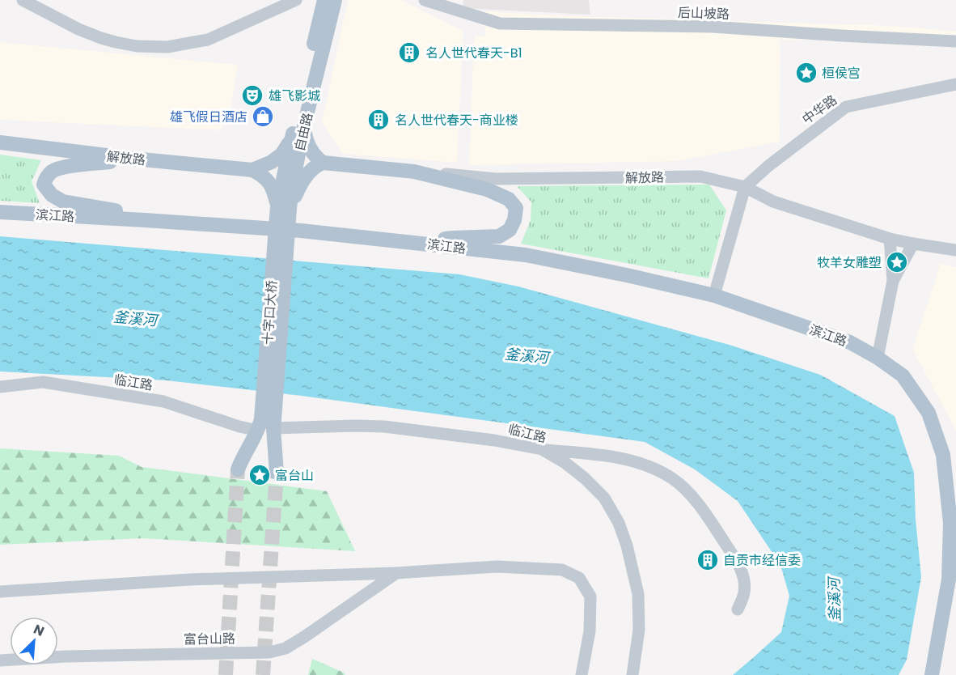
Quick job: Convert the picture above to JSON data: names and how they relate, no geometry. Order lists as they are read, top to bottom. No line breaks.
{"streets":{"main road":["自由路","解放路","滨江路","十字口大桥"],"street":["后山坡路","中华路","临江路","富台山路"]},"crossings":[["中华路","解放路"],["自由路","十字口大桥"],["十字口大桥","临江路"]],"water":["釜溪河"],"places":{"building":["名人世代春天-B1","名人世代春天-商业楼","自贡市经信委"],"place":["桓侯宫","牧羊女雕塑","富台山"],"theatre":["雄飞影城"],"shop":["雄飞假日酒店"]},"north":"top right"}
